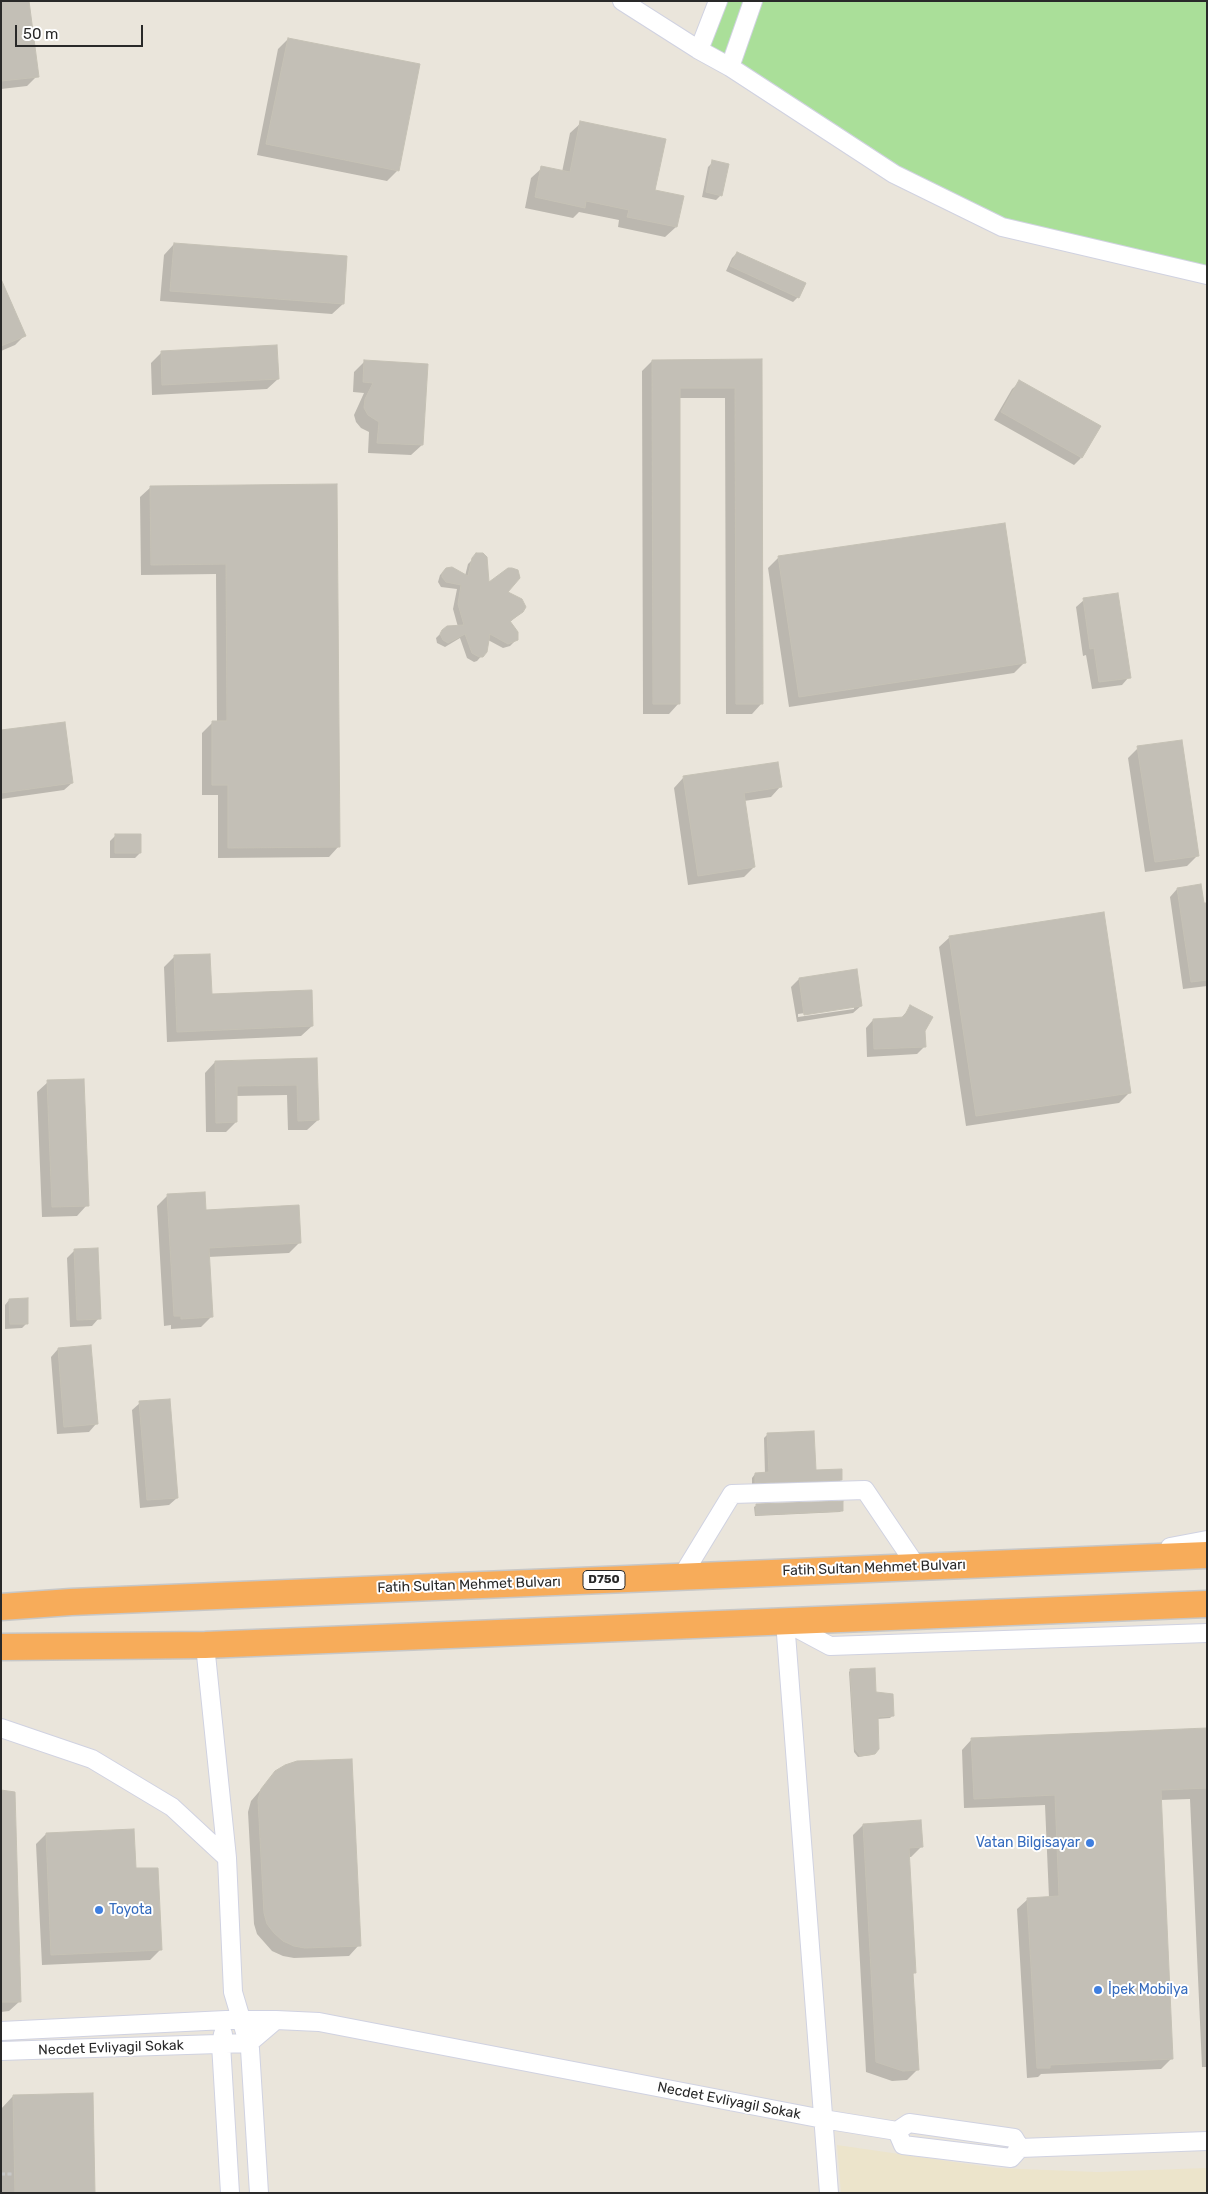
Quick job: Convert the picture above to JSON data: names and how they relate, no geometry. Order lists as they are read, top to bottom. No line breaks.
{"streets":{"highway":["Fatih Sultan Mehmet Bulvarı","D750"],"street":["Necdet Evliyagil Sokak"]},"places":["Vatan Bilgisayar","Toyota","İpek Mobilya"],"scale_bar":"50 m"}
